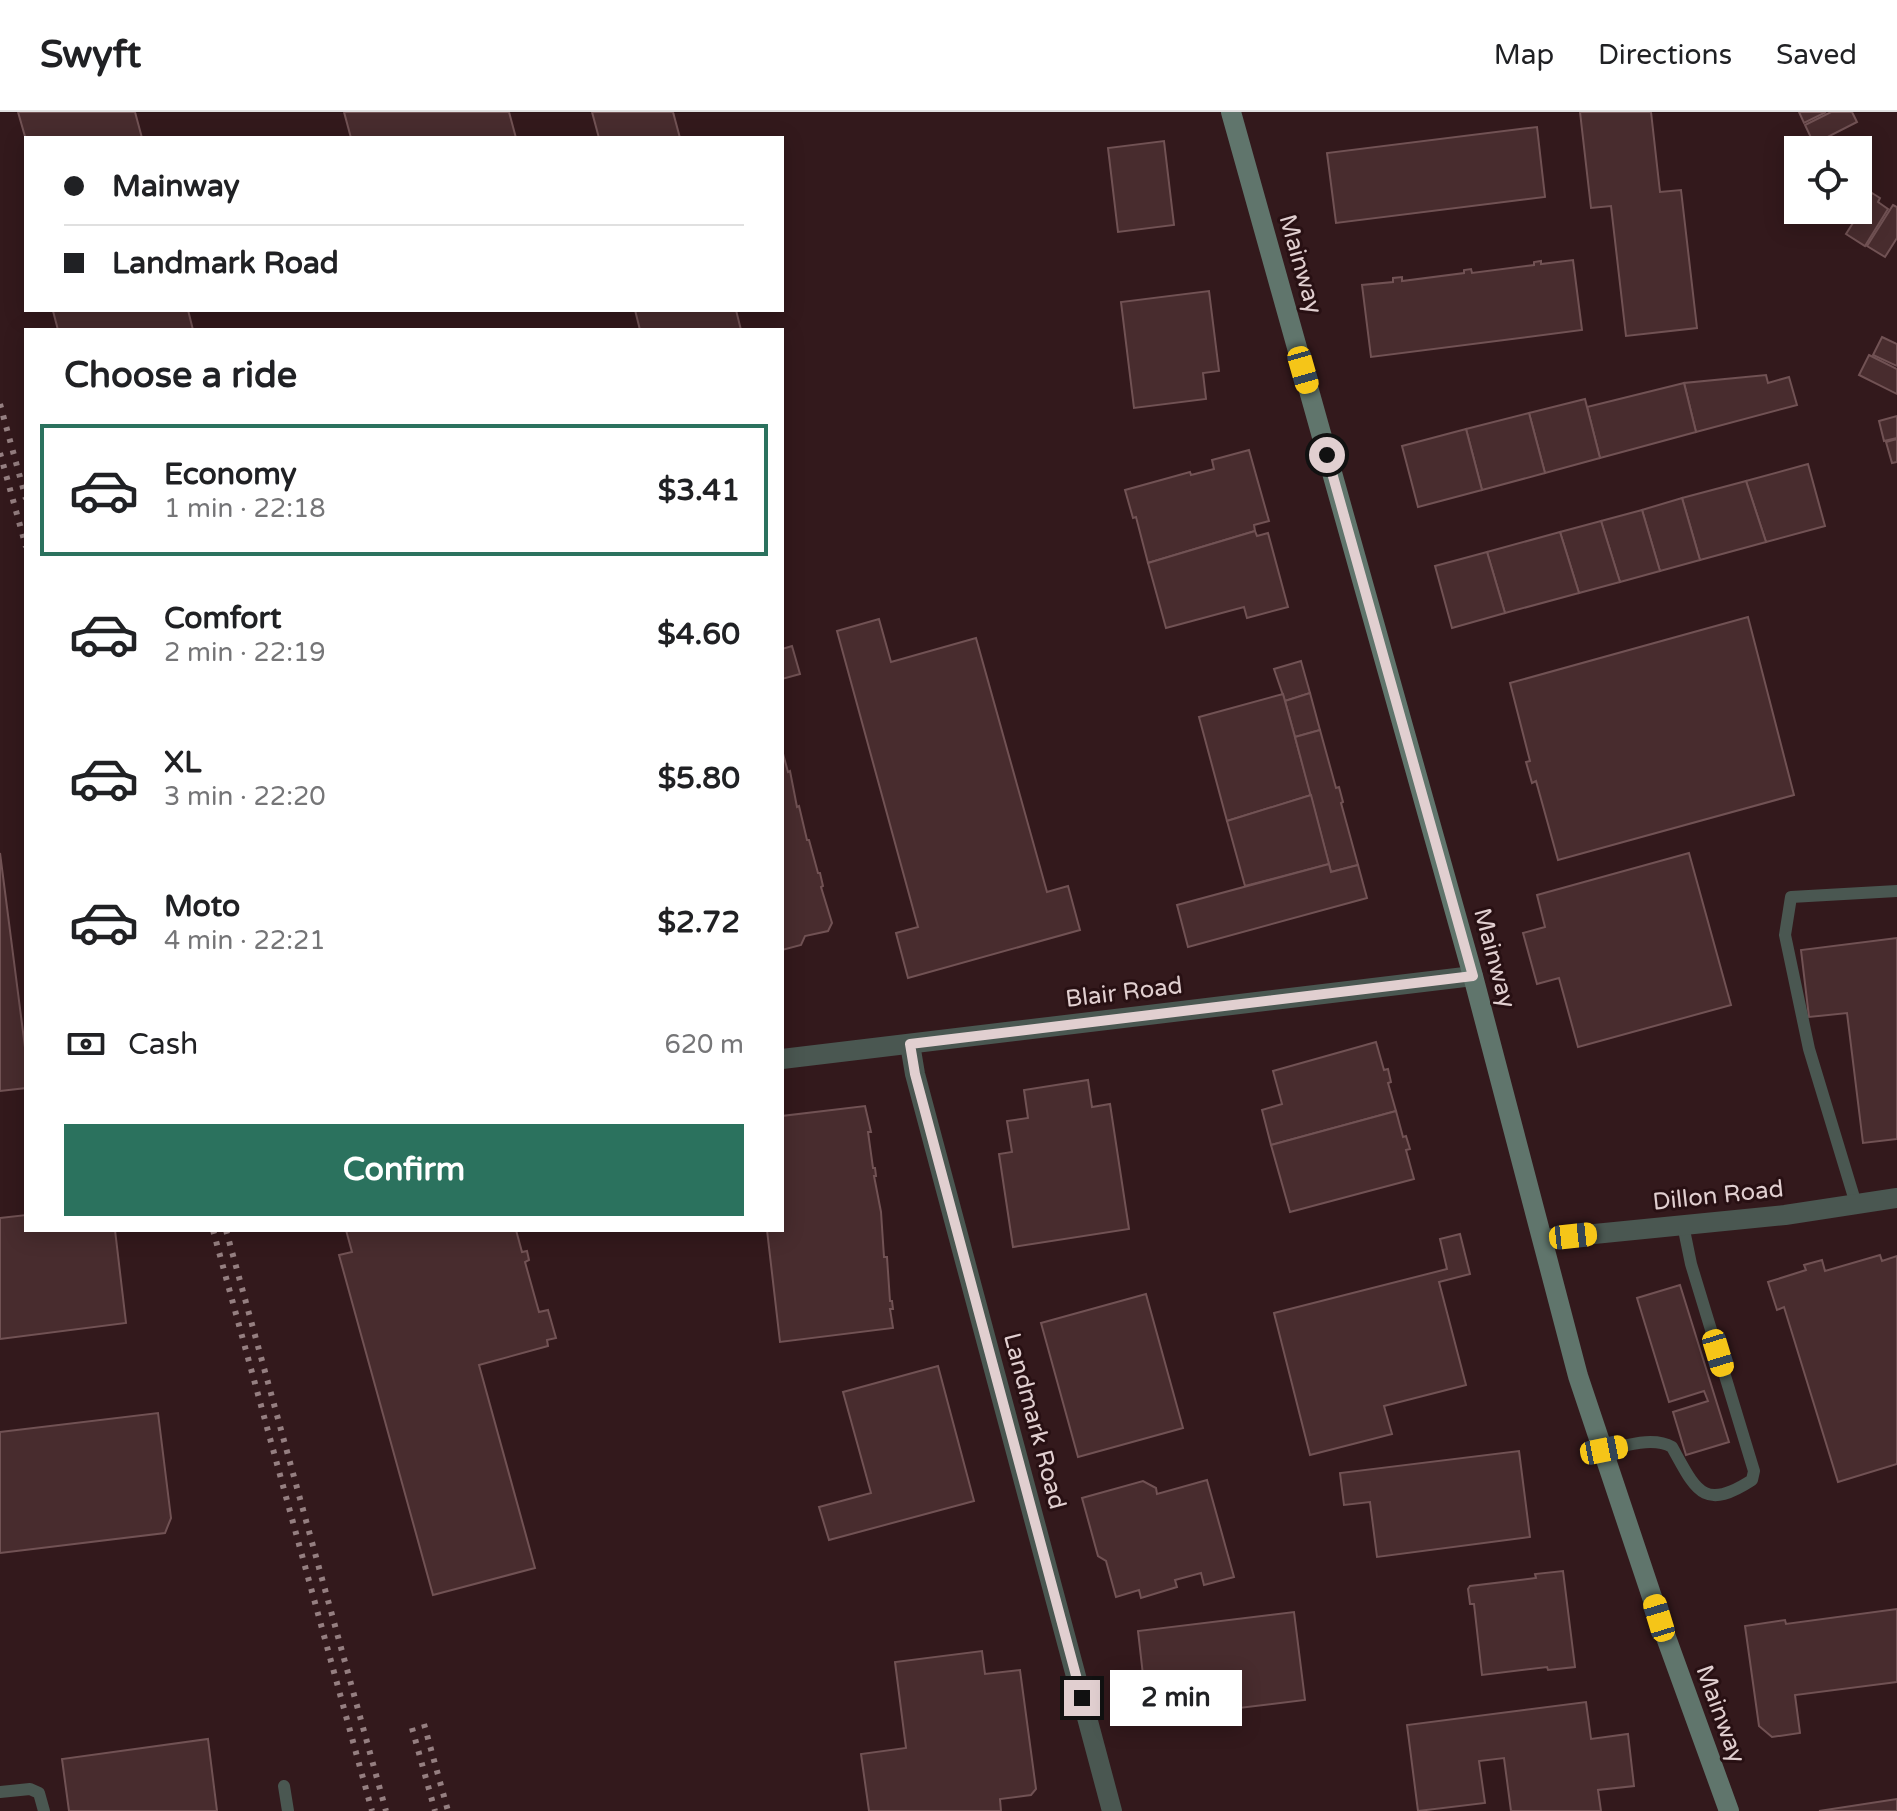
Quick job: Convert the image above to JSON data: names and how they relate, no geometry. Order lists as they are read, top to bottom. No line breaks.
{"streets":{"street":["Mainway","Blair Road","Dillon Road","Landmark Road"]},"crossings":[["Mainway","Blair Road"],["Mainway","Dillon Road"],["Blair Road","Landmark Road"]],"page":{"header":"Swyft","nav":["Map","Directions","Saved"],"banner":["Mainway","Landmark Road"],"heading":"Choose a ride","list":[{"name":"Economy","note":"1 min · 22:18","value":"$3.41"},{"name":"Comfort","note":"2 min · 22:19","value":"$4.60"},{"name":"XL","note":"3 min · 22:20","value":"$5.80"},{"name":"Moto","note":"4 min · 22:21","value":"$2.72"}],"pay":["Cash","620 m"],"buttons":"Confirm","bubble":"2 min"}}
